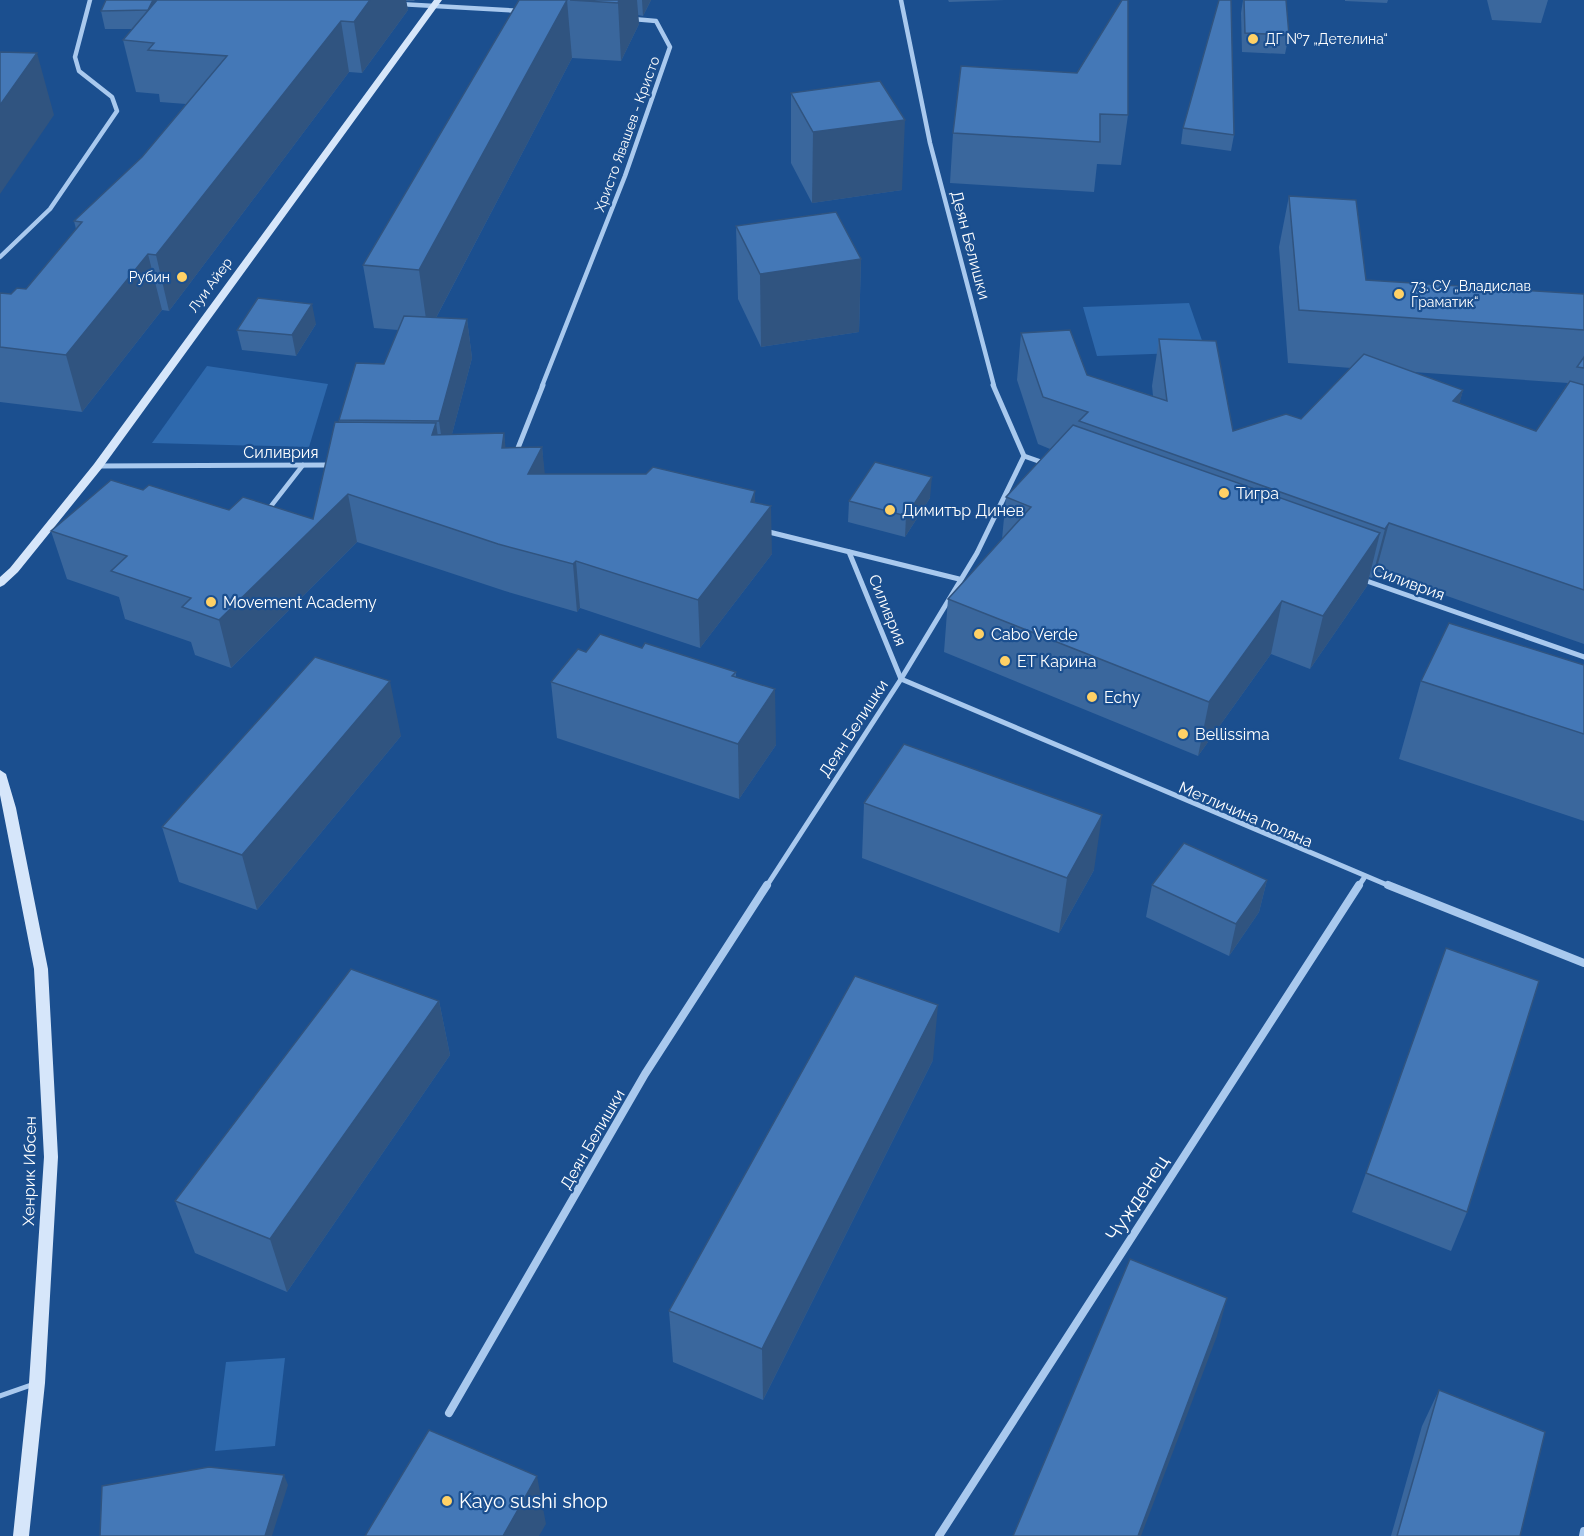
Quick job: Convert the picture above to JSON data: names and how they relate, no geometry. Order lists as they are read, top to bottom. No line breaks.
{"streets":{"main road":["Луи Айер","Хенрик Ибсен"],"street":["Христо Явашев - Кристо","Деян Белишки","Силиврия","Метличина поляна","Чужденец"]},"crossings":[["Деян Белишки","Силиврия"],["Деян Белишки","Метличина поляна"],["Луи Айер","Силиврия"],["Силиврия","Метличина поляна"],["Метличина поляна","Чужденец"]],"places":["ДГ №7 „Детелина“","Рубин","73. СУ „Владислав Граматик“","Тигра","Димитър Динев","Movement Academy","Cabo Verde","ЕТ Карина","Echy","Bellissima","Kayo sushi shop"]}
